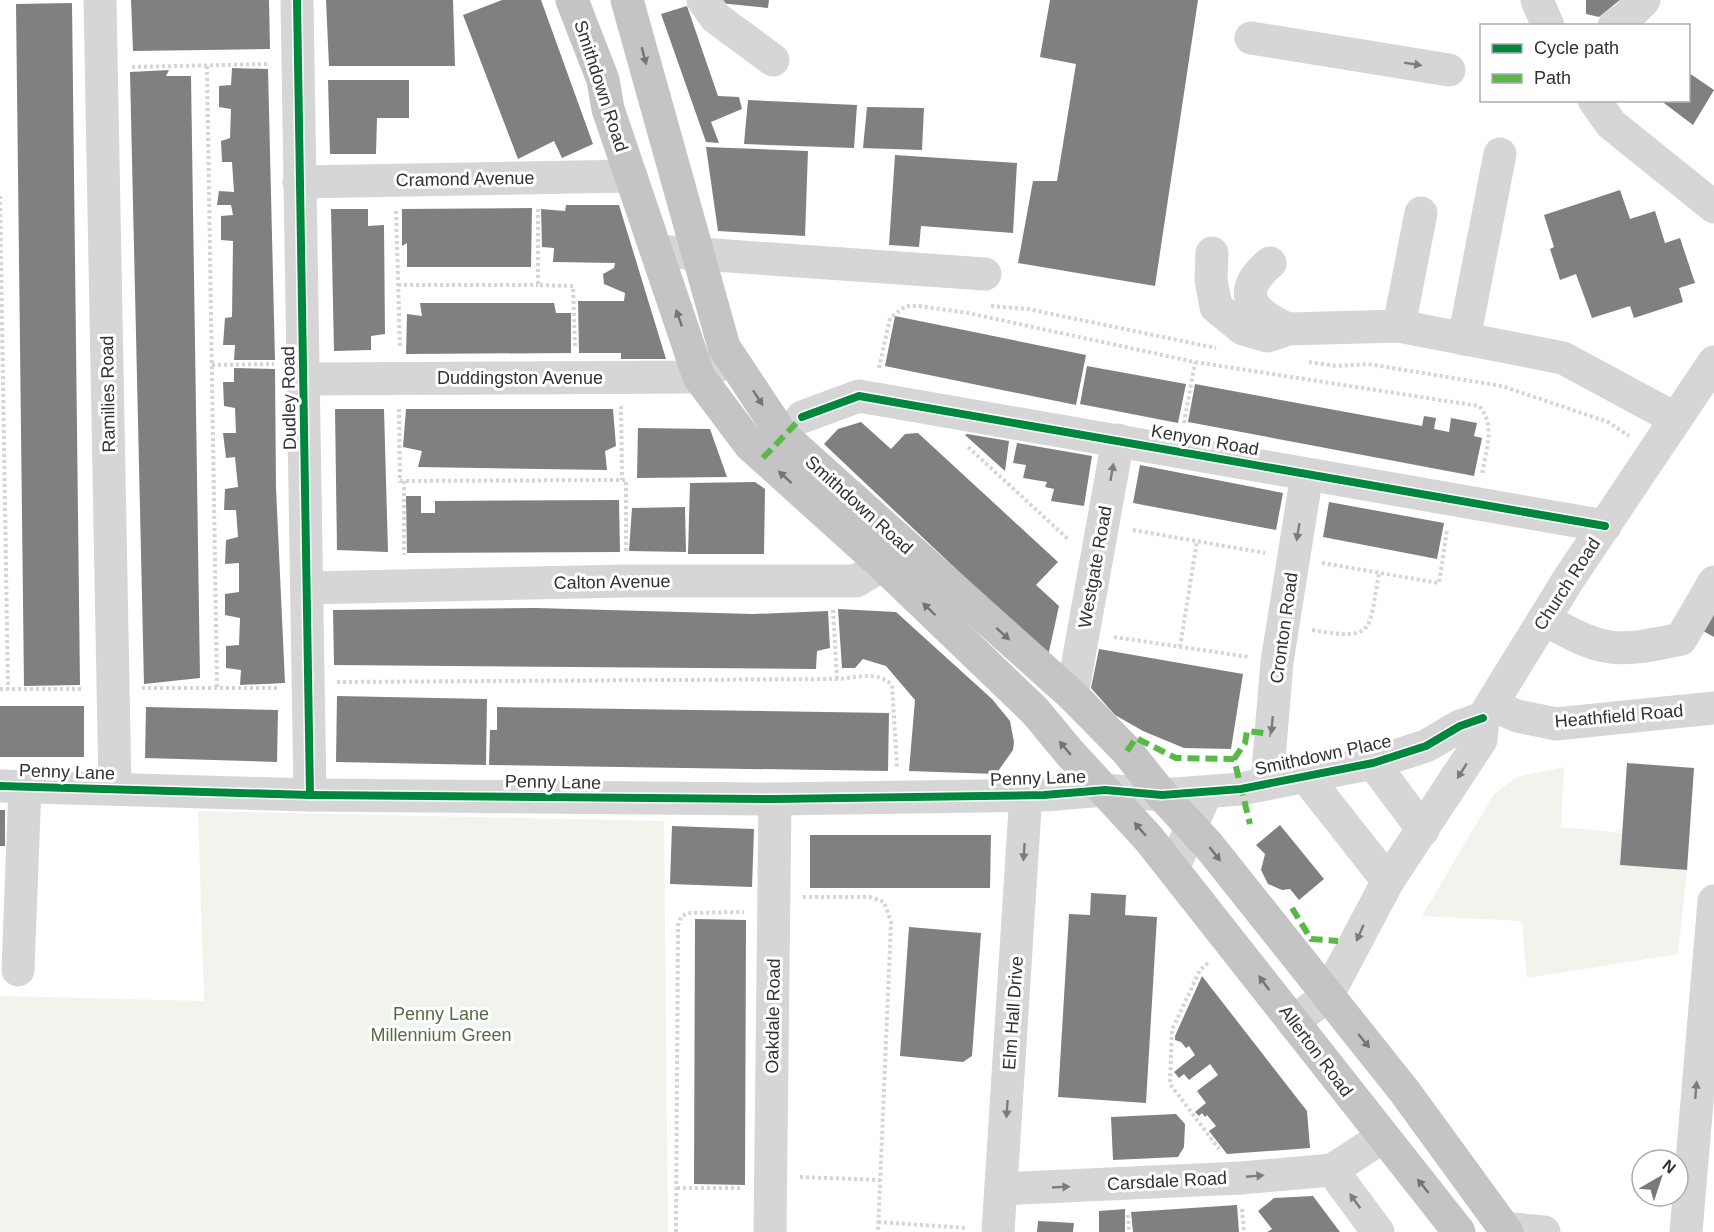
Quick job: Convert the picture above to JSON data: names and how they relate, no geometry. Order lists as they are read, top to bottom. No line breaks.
{"streets":{"highway":["Smithdown Road","Allerton Road"],"street":["Cramond Avenue","Duddingston Avenue","Ramilies Road","Dudley Road","Kenyon Road","Westgate Road","Calton Avenue","Church Road","Cronton Road","Heathfield Road","Smithdown Place","Penny Lane","Elm Hall Drive","Oakdale Road","Carsdale Road"]},"crossings":[["Smithdown Road","Cramond Avenue"],["Smithdown Road","Duddingston Avenue"],["Smithdown Road","Westgate Road"],["Smithdown Road","Calton Avenue"],["Smithdown Road","Smithdown Place"],["Smithdown Road","Penny Lane"],["Smithdown Road","Allerton Road"],["Cramond Avenue","Dudley Road"],["Duddingston Avenue","Dudley Road"],["Ramilies Road","Penny Lane"],["Dudley Road","Calton Avenue"],["Dudley Road","Penny Lane"],["Kenyon Road","Westgate Road"],["Kenyon Road","Church Road"],["Kenyon Road","Cronton Road"],["Church Road","Heathfield Road"],["Church Road","Smithdown Place"],["Cronton Road","Smithdown Place"],["Heathfield Road","Smithdown Place"],["Smithdown Place","Penny Lane"],["Penny Lane","Elm Hall Drive"],["Penny Lane","Oakdale Road"],["Elm Hall Drive","Carsdale Road"]],"one_way":["Westgate Road","Elm Hall Drive","Carsdale Road"],"parks":["Penny Lane Millennium Green"],"legend":["Cycle path","Path"],"north":"top right"}
